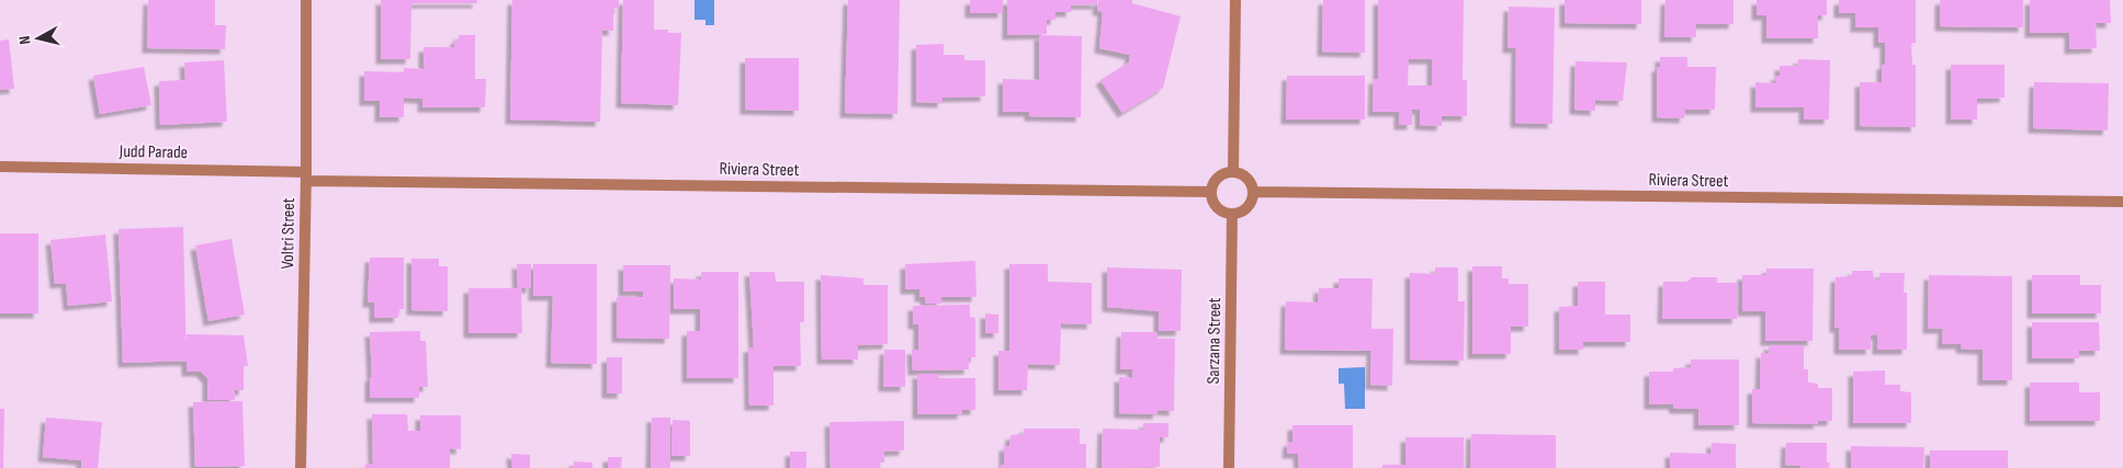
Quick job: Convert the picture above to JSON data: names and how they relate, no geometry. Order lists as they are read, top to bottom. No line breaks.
{"streets":{"street":["Judd Parade","Riviera Street","Voltri Street","Sarzana Street"]},"crossings":[["Judd Parade","Riviera Street"],["Judd Parade","Voltri Street"],["Riviera Street","Voltri Street"],["Riviera Street","Sarzana Street"]],"north":"left"}
